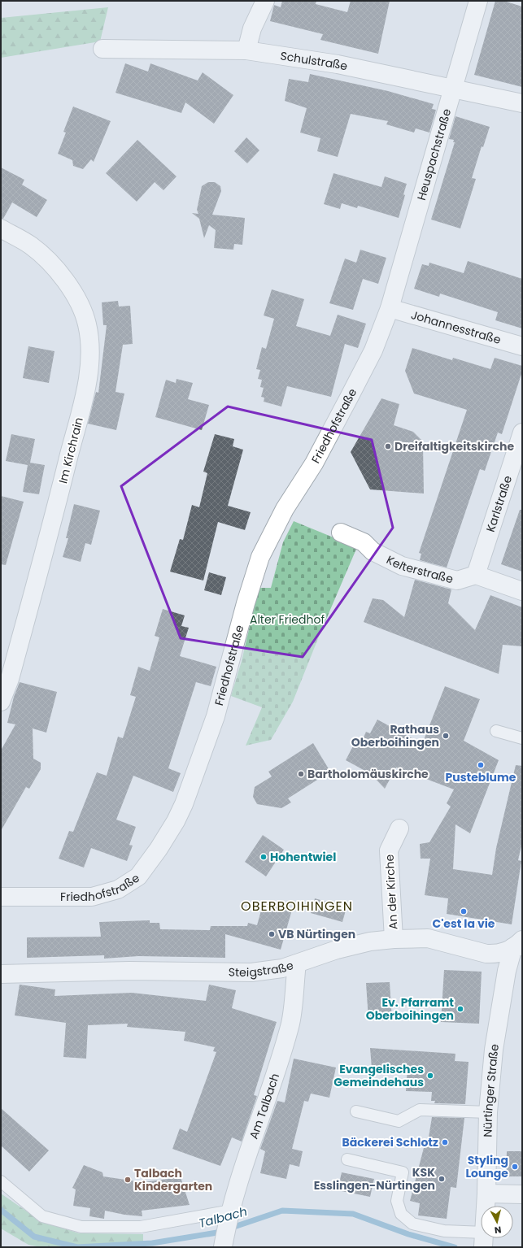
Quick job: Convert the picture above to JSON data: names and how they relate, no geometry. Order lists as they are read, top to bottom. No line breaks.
{"streets":{"street":["Schulstraße","Heuspachstraße","Johannesstraße","Friedhofstraße","Im Kirchrain","Karlstraße","Kelterstraße","An der Kirche","Steigstraße","Nürtinger Straße","Am Talbach"]},"crossings":[["Schulstraße","Heuspachstraße"],["Heuspachstraße","Johannesstraße"],["Heuspachstraße","Friedhofstraße"],["Johannesstraße","Friedhofstraße"],["Karlstraße","Kelterstraße"],["An der Kirche","Steigstraße"],["Steigstraße","Nürtinger Straße"],["Steigstraße","Am Talbach"]],"districts":["OBERBOIHINGEN"],"water":["Talbach"],"parks":["Alter Friedhof"],"places":["Dreifaltigkeitskirche","Rathaus Oberboihingen","Pusteblume","Bartholomäuskirche","Hohentwiel","C'est la vie","VB Nürtingen","Ev. Pfarramt Oberboihingen","Evangelisches Gemeindehaus","Bäckerei Schlotz","Styling Lounge","KSK Esslingen-Nürtingen","Talbach Kindergarten"],"north":"bottom"}
